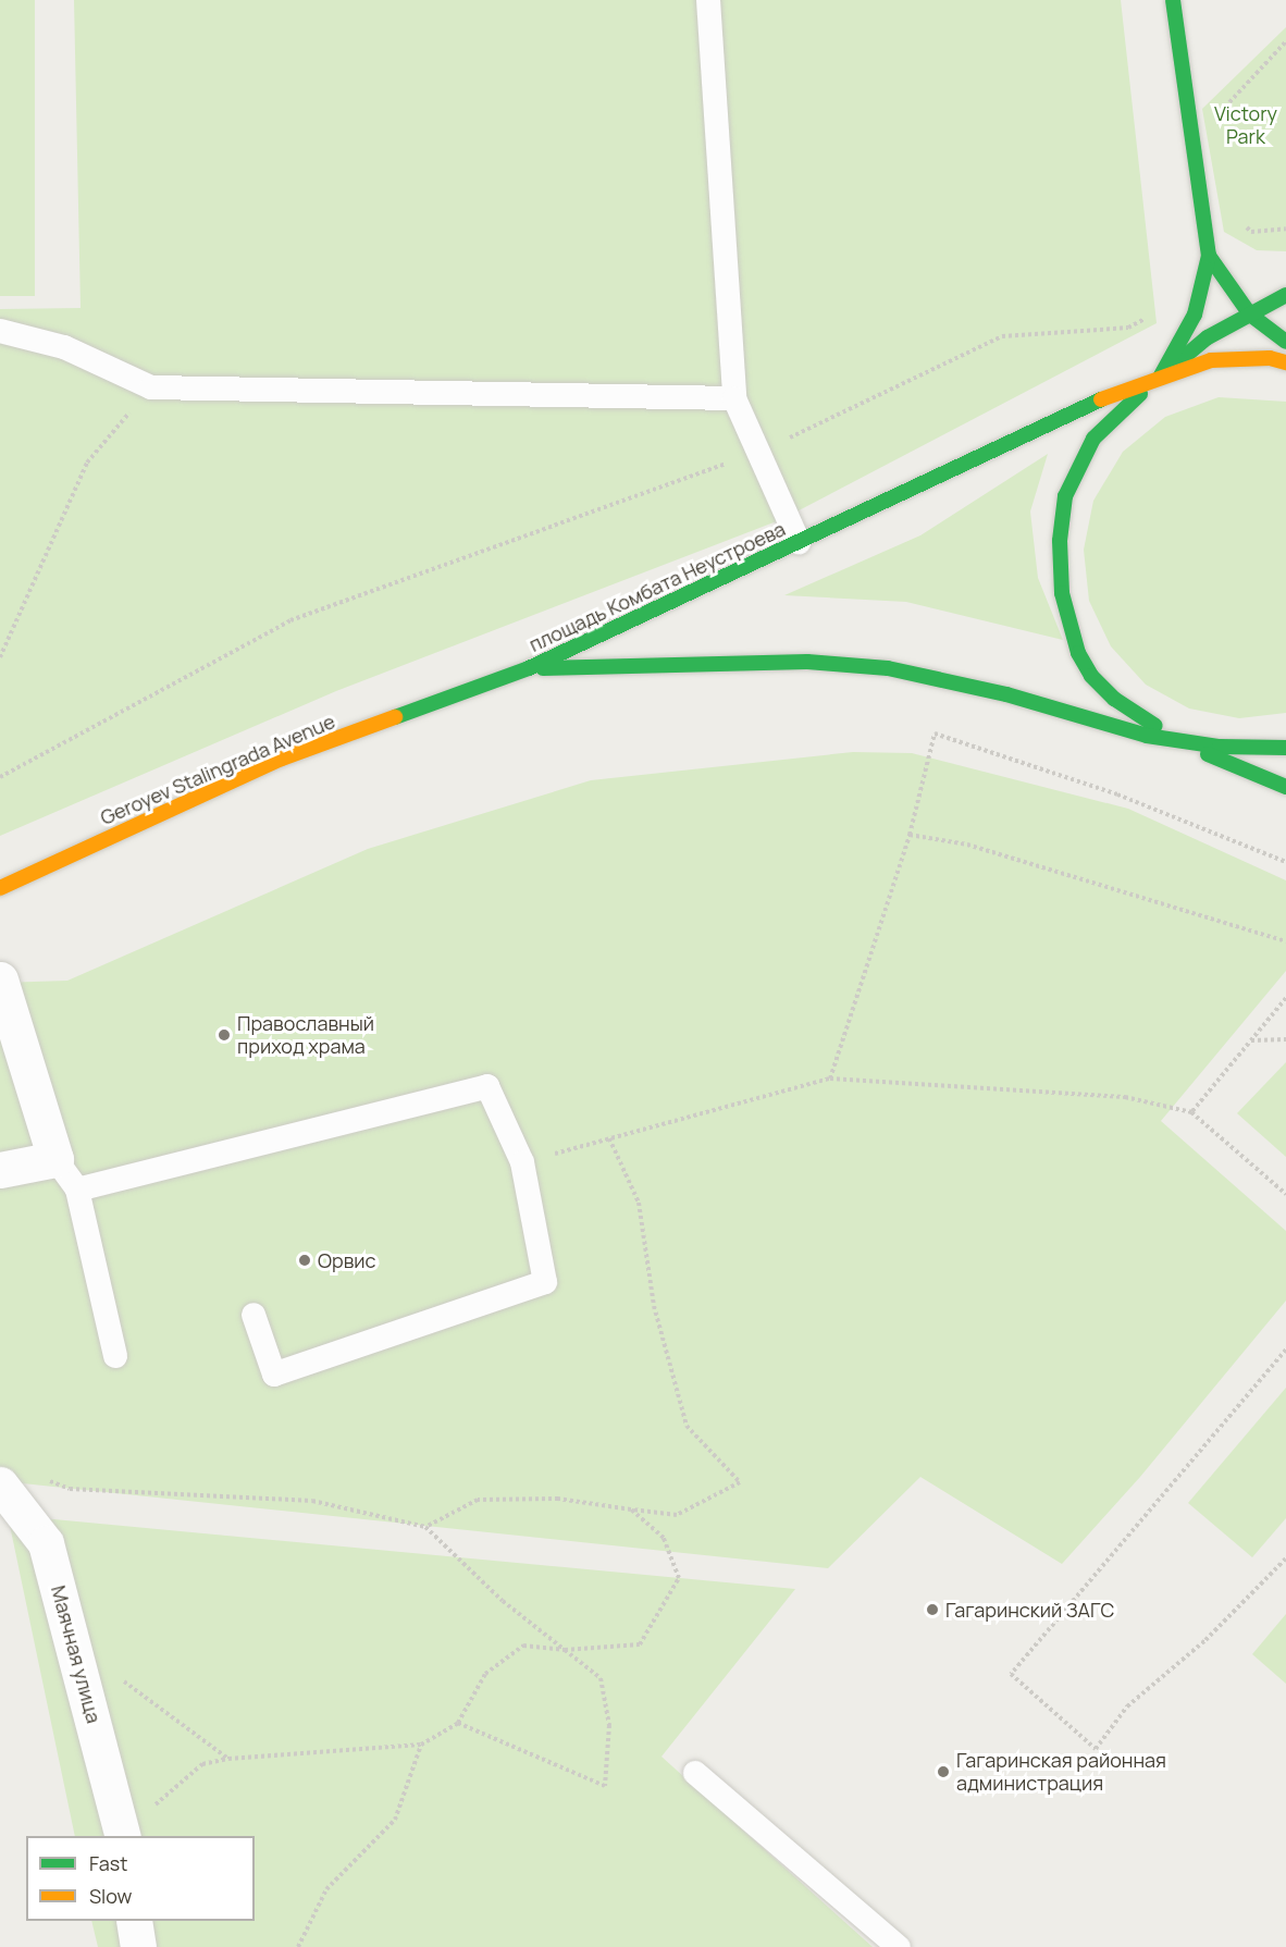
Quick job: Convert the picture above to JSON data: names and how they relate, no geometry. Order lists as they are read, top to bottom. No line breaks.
{"streets":{"main road":["площадь Комбата Неустроева","Geroyev Stalingrada Avenue"],"street":["Маячная улица"]},"crossings":[["площадь Комбата Неустроева","Geroyev Stalingrada Avenue"]],"parks":["Victory Park"],"places":["Православный приход храма","Орвис","Гагаринский ЗАГС","Гагаринская районная администрация"],"legend":["Fast","Slow"]}
